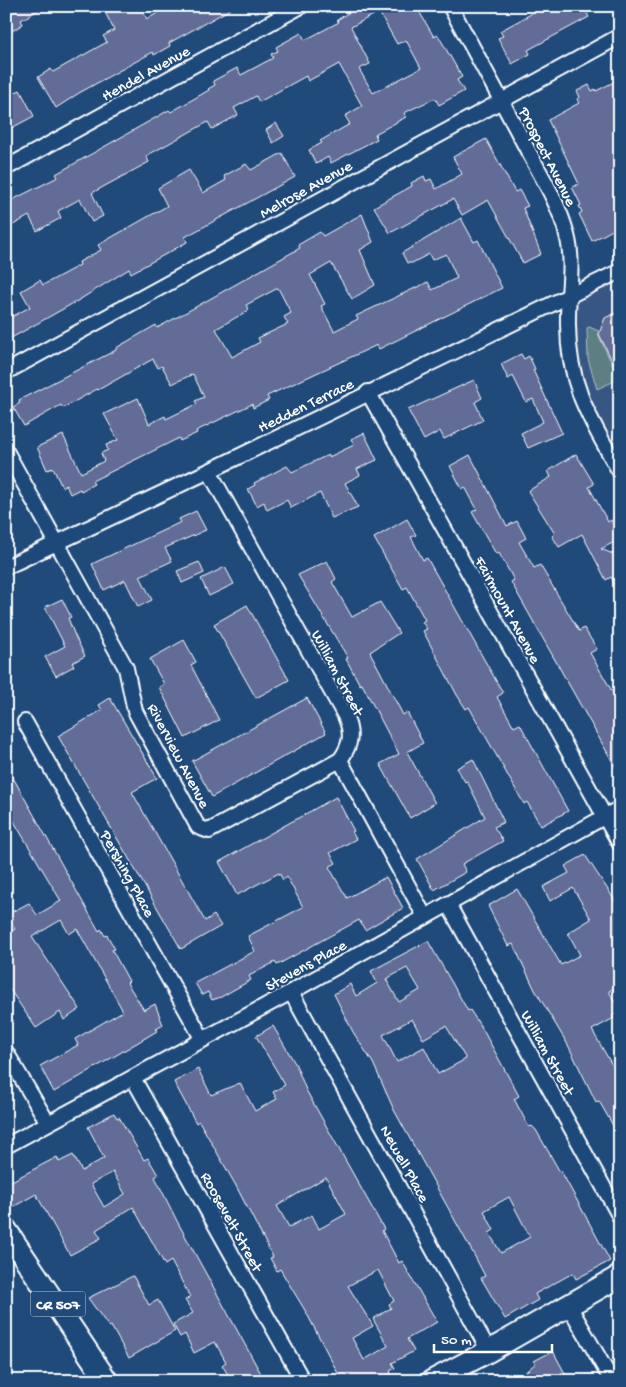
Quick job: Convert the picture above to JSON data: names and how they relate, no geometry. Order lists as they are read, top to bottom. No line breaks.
{"streets":{"main road":["CR 507"],"street":["Hendel Avenue","Prospect Avenue","Melrose Avenue","Hedden Terrace","Fairmount Avenue","William Street","Riverview Avenue","Pershing Place","Stevens Place","Newell Place","Roosevelt Street"]},"crossings":[["Prospect Avenue","Melrose Avenue"],["Prospect Avenue","Hedden Terrace"],["Hedden Terrace","Fairmount Avenue"],["Hedden Terrace","William Street"],["Hedden Terrace","Riverview Avenue"],["Fairmount Avenue","Stevens Place"],["William Street","Riverview Avenue"],["William Street","Stevens Place"],["Pershing Place","Stevens Place"],["Stevens Place","Newell Place"],["Stevens Place","Roosevelt Street"]],"scale_bar":"50 m"}
